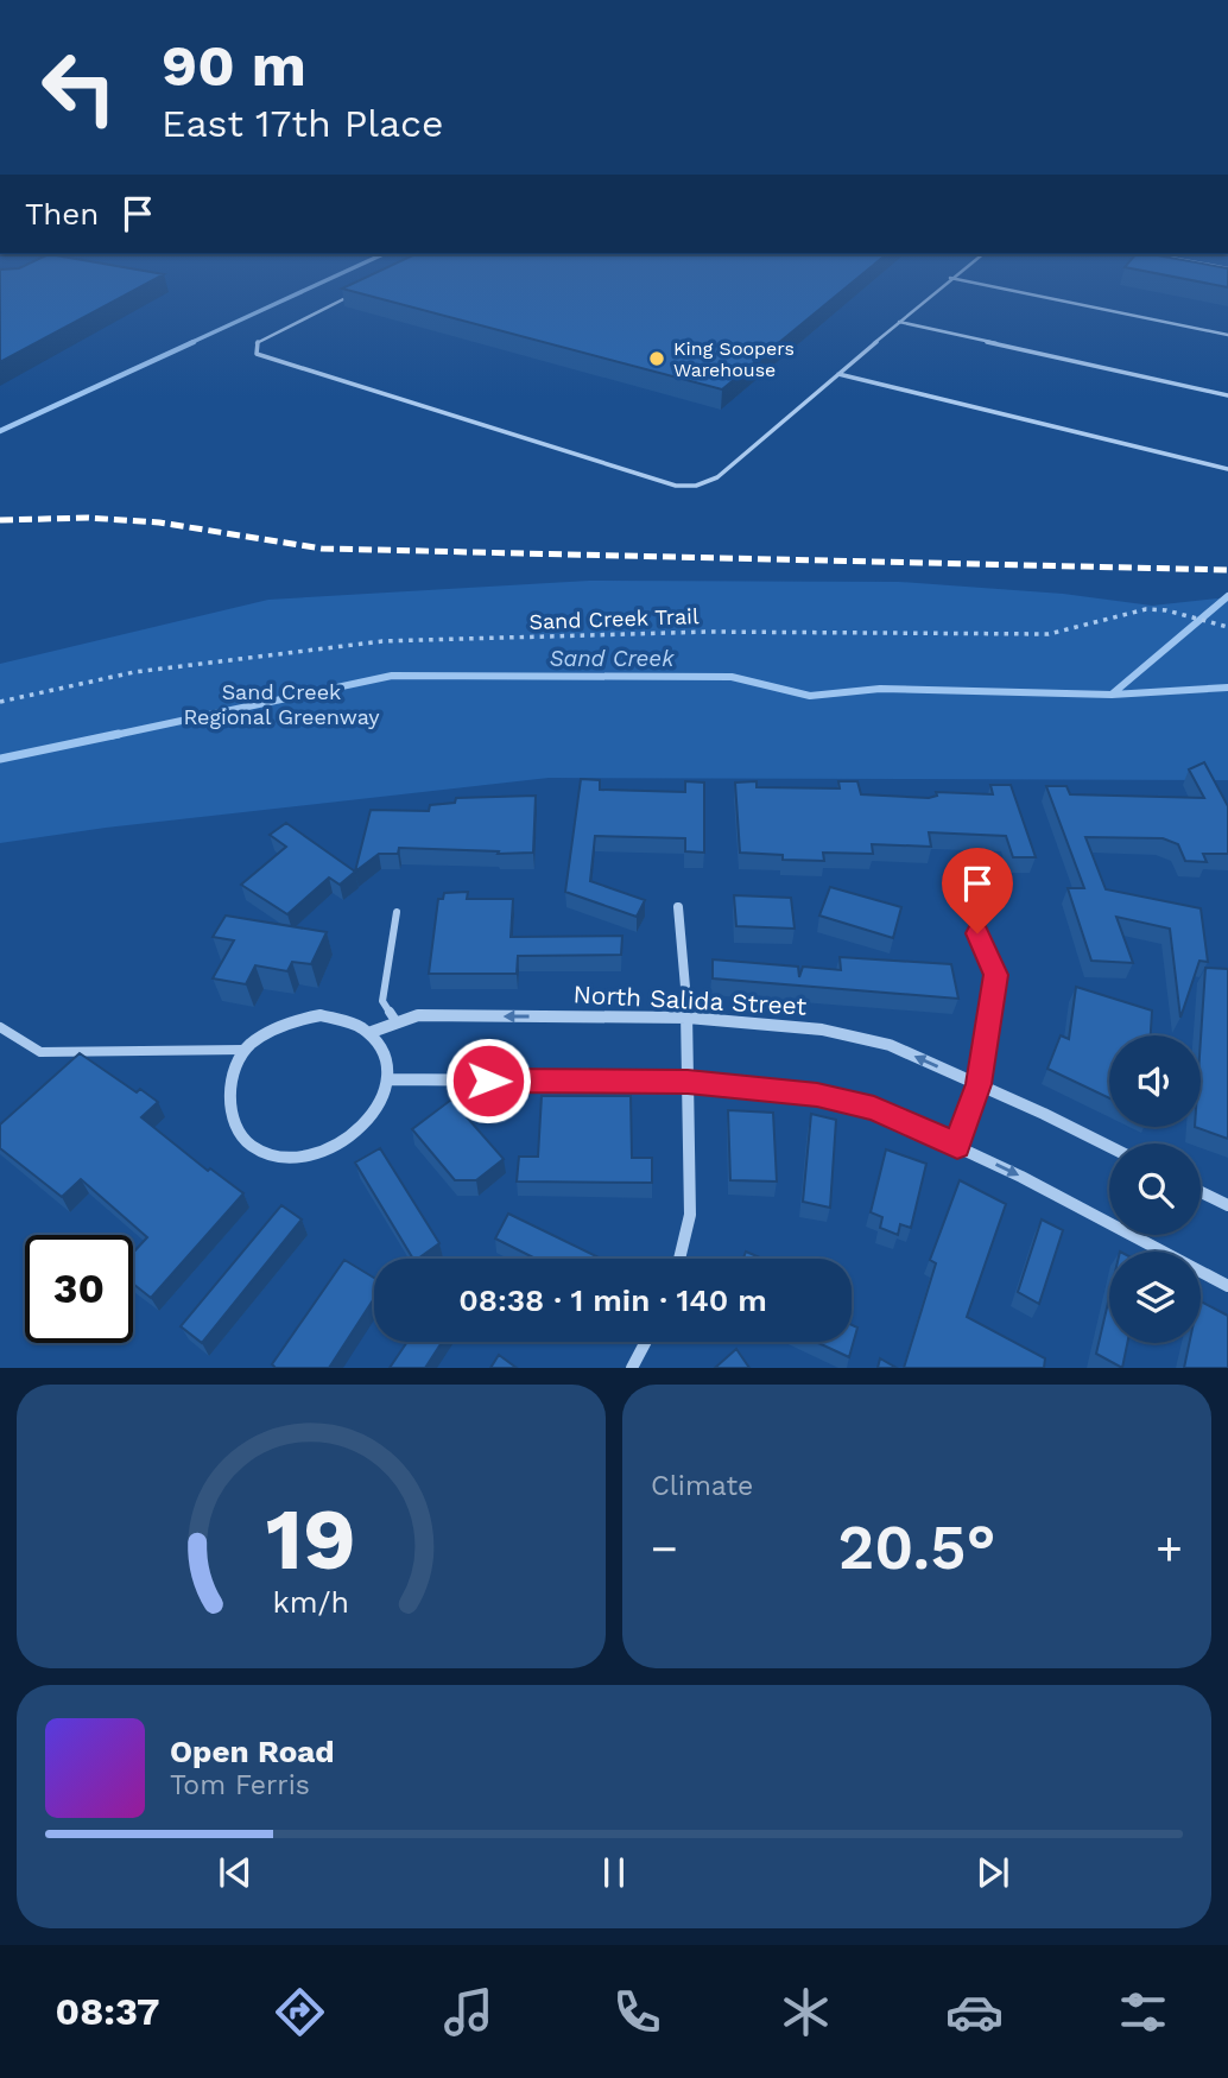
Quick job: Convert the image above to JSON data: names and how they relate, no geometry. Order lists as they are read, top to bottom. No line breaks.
{"streets":{"street":["North Salida Street"],"path":["Sand Creek Trail"]},"water":["Sand Creek"],"parks":["Sand Creek Regional Greenway"],"places":["King Soopers Warehouse"],"page":{"turn":["90 m","East 17th Place"],"then":"Then","limit":"30","trip":"08:38 · 1 min · 140 m","tile":"Climate","heat":["−","20.5°","+"],"song":["Open Road","Tom Ferris"],"tabs":"08:37","gauge":["19","km/h"]}}
